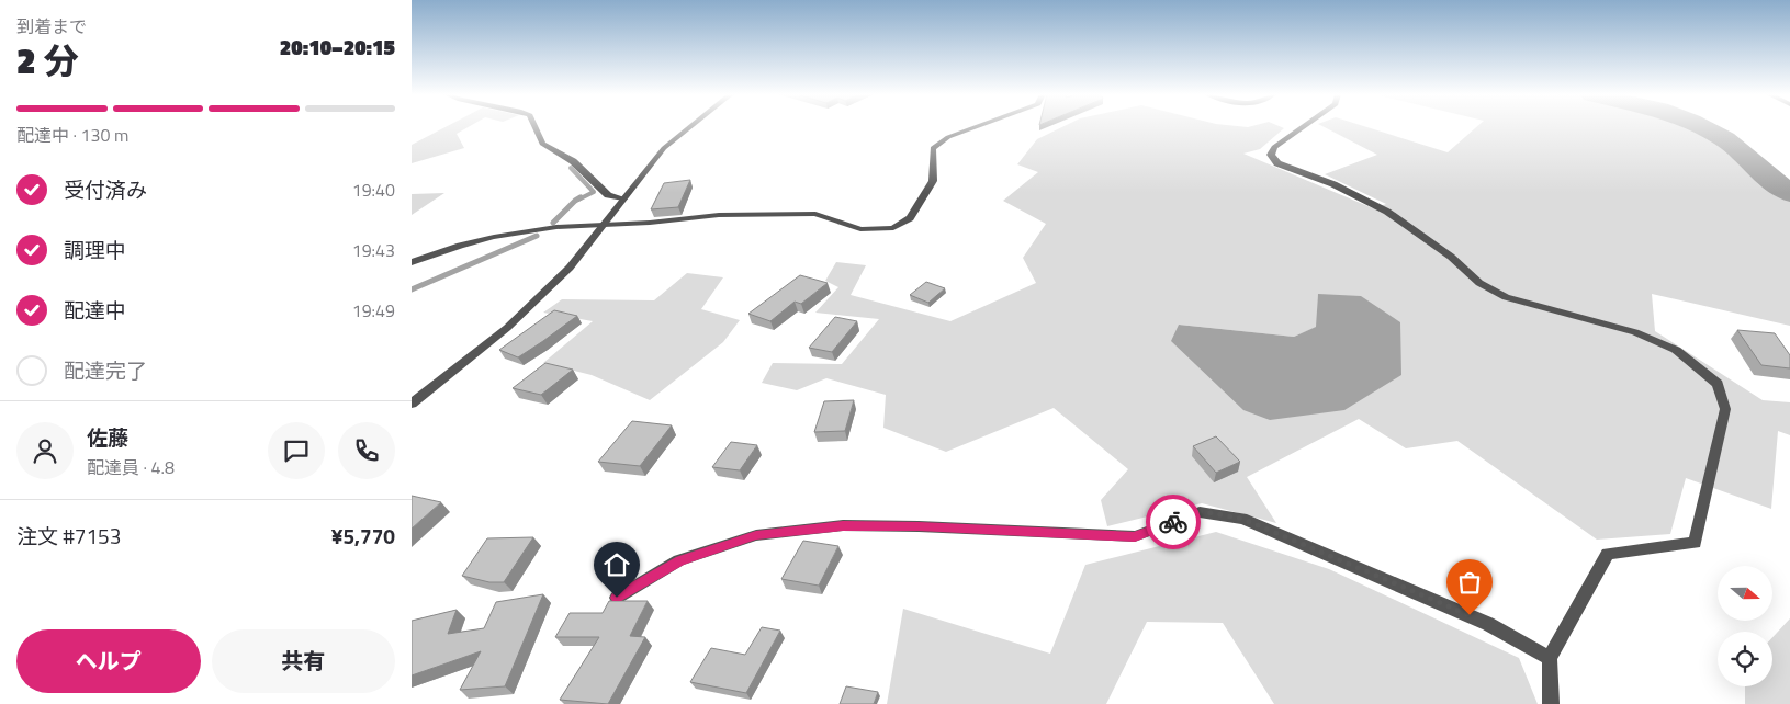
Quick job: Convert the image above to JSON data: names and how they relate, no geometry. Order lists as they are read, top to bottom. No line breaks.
{"north":"right","page":{"heading":["2 分","到着まで","20:10–20:15"],"panel":["佐藤","配達員 · 4.8","注文 #7153","¥5,770"],"bar":"配達中 · 130 m","list":[["受付済み","19:40"],["調理中","19:43"],["配達中","19:49"],"配達完了"],"buttons":["ヘルプ","共有"]}}
